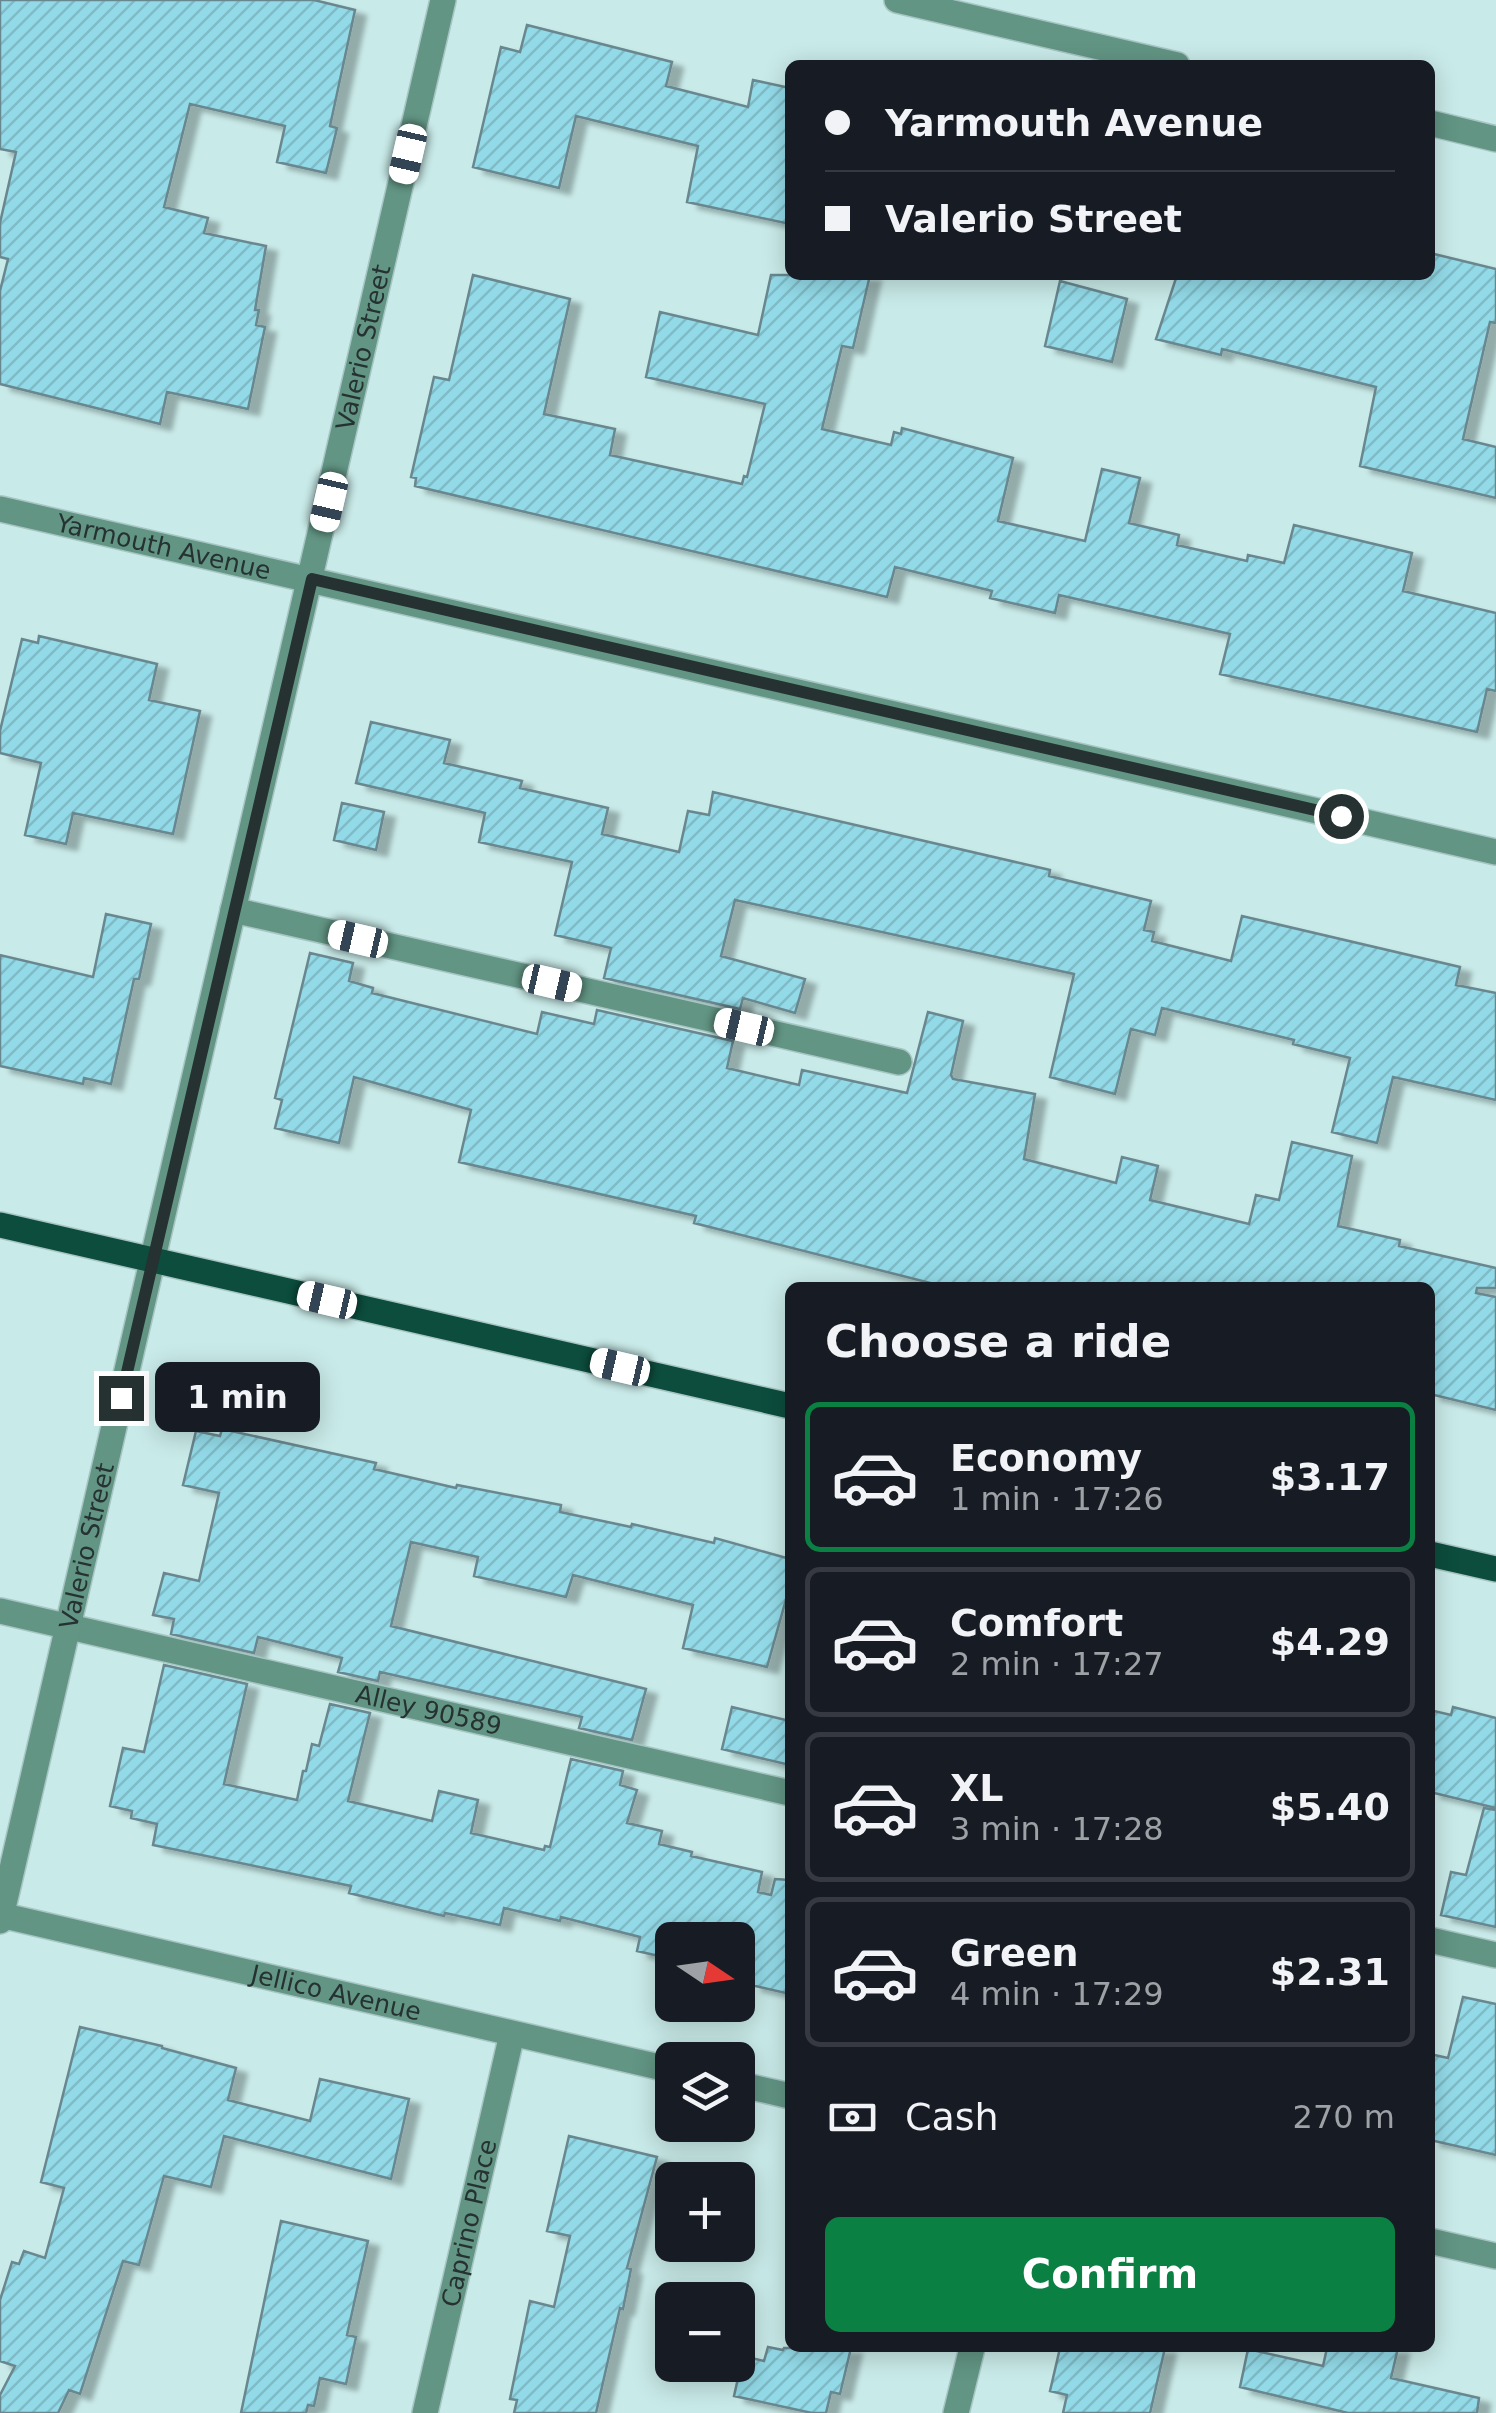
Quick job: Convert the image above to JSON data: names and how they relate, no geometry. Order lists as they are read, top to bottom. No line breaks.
{"streets":{"street":["Valerio Street","Yarmouth Avenue","Alley 90589","Jellico Avenue","Caprino Place"]},"crossings":[["Valerio Street","Yarmouth Avenue"],["Valerio Street","Alley 90589"],["Valerio Street","Jellico Avenue"],["Jellico Avenue","Caprino Place"]],"north":"right","page":{"banner":["Yarmouth Avenue","Valerio Street"],"heading":"Choose a ride","bubble":"1 min","list":[{"name":"Economy","note":"1 min · 17:26","value":"$3.17"},{"name":"Comfort","note":"2 min · 17:27","value":"$4.29"},{"name":"XL","note":"3 min · 17:28","value":"$5.40"},{"name":"Green","note":"4 min · 17:29","value":"$2.31"}],"map_buttons":["+","−"],"pay":["Cash","270 m"],"buttons":"Confirm"}}
